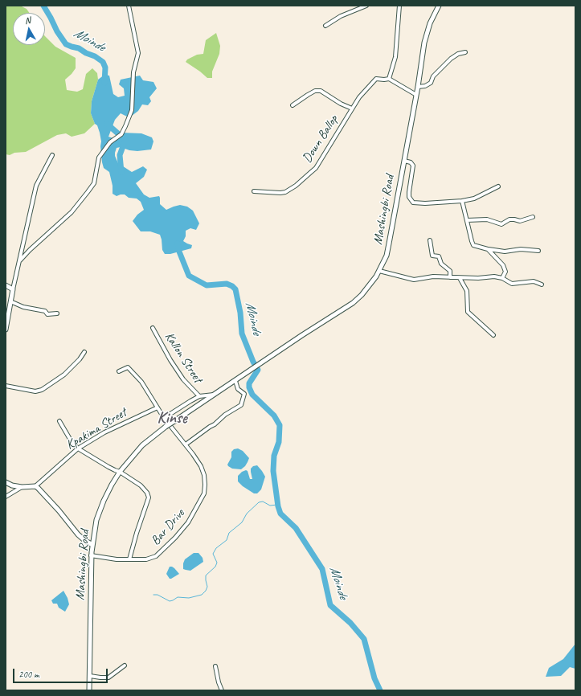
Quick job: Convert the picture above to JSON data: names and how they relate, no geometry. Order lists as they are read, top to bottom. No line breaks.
{"streets":{"main road":["Mashingbi Road"],"street":["Down Ballop","Kallon Street","Kpakima Street","Bar Drive"]},"crossings":[["Mashingbi Road","Bar Drive"],["Kpakima Street","Bar Drive"]],"districts":["Kinse"],"water":["Moinde"],"scale_bar":"200 m","north":"top"}
